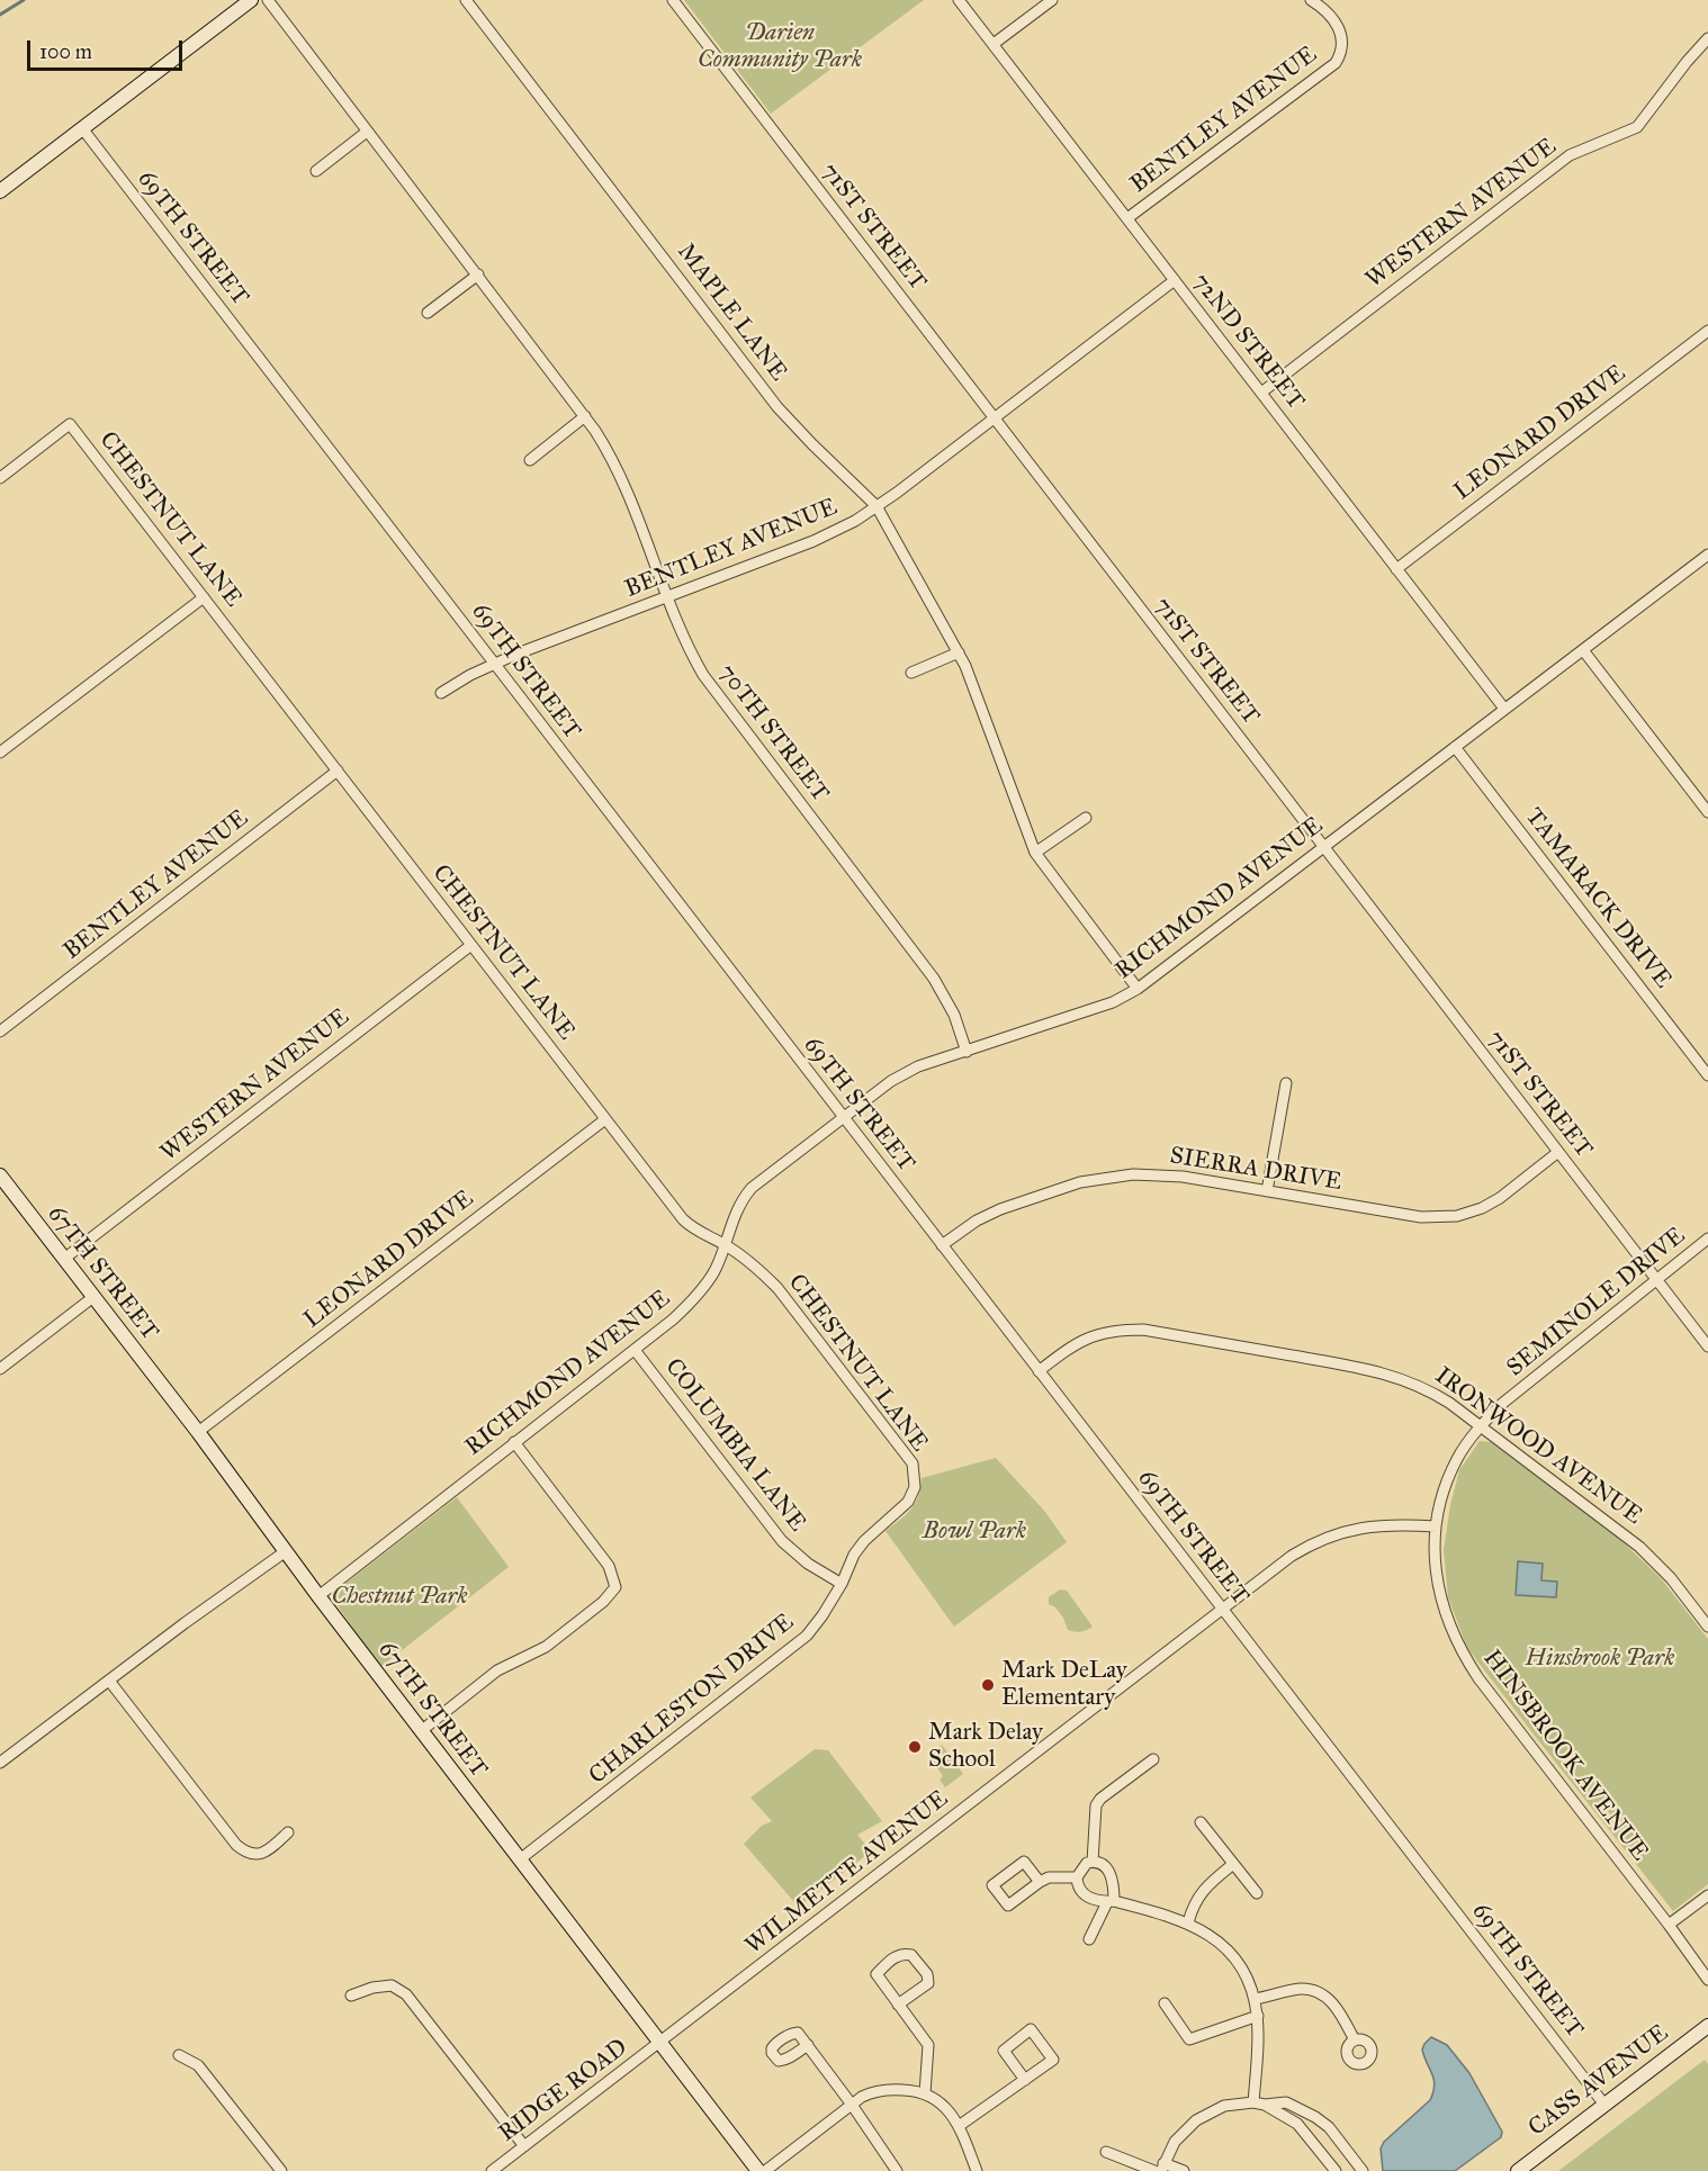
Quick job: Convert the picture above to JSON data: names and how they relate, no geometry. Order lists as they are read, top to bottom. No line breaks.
{"streets":{"street":["BENTLEY AVENUE","WESTERN AVENUE","71ST STREET","69TH STREET","MAPLE LANE","72ND STREET","LEONARD DRIVE","CHESTNUT LANE","70TH STREET","RICHMOND AVENUE","TAMARACK DRIVE","SIERRA DRIVE","67TH STREET","SEMINOLE DRIVE","COLUMBIA LANE","IRONWOOD AVENUE","CHARLESTON DRIVE","HINSBROOK AVENUE","WILMETTE AVENUE","CASS AVENUE","RIDGE ROAD"]},"crossings":[["BENTLEY AVENUE","71ST STREET"],["BENTLEY AVENUE","69TH STREET"],["BENTLEY AVENUE","MAPLE LANE"],["BENTLEY AVENUE","72ND STREET"],["BENTLEY AVENUE","CHESTNUT LANE"],["BENTLEY AVENUE","70TH STREET"],["WESTERN AVENUE","72ND STREET"],["WESTERN AVENUE","CHESTNUT LANE"],["WESTERN AVENUE","67TH STREET"],["71ST STREET","RICHMOND AVENUE"],["71ST STREET","SIERRA DRIVE"],["71ST STREET","SEMINOLE DRIVE"],["69TH STREET","RICHMOND AVENUE"],["69TH STREET","SIERRA DRIVE"],["69TH STREET","IRONWOOD AVENUE"],["69TH STREET","WILMETTE AVENUE"],["69TH STREET","CASS AVENUE"],["MAPLE LANE","RICHMOND AVENUE"],["72ND STREET","LEONARD DRIVE"],["72ND STREET","RICHMOND AVENUE"],["LEONARD DRIVE","CHESTNUT LANE"],["LEONARD DRIVE","67TH STREET"],["CHESTNUT LANE","RICHMOND AVENUE"],["CHESTNUT LANE","CHARLESTON DRIVE"],["70TH STREET","RICHMOND AVENUE"],["RICHMOND AVENUE","TAMARACK DRIVE"],["RICHMOND AVENUE","67TH STREET"],["RICHMOND AVENUE","COLUMBIA LANE"],["67TH STREET","CHARLESTON DRIVE"],["67TH STREET","WILMETTE AVENUE"],["67TH STREET","RIDGE ROAD"],["SEMINOLE DRIVE","IRONWOOD AVENUE"],["SEMINOLE DRIVE","HINSBROOK AVENUE"],["COLUMBIA LANE","CHARLESTON DRIVE"],["IRONWOOD AVENUE","HINSBROOK AVENUE"],["HINSBROOK AVENUE","WILMETTE AVENUE"],["WILMETTE AVENUE","RIDGE ROAD"]],"parks":["Darien Community Park","Bowl Park","Chestnut Park","Hinsbrook Park"],"places":["Mark DeLay Elementary","Mark Delay School"],"scale_bar":"100 m"}
